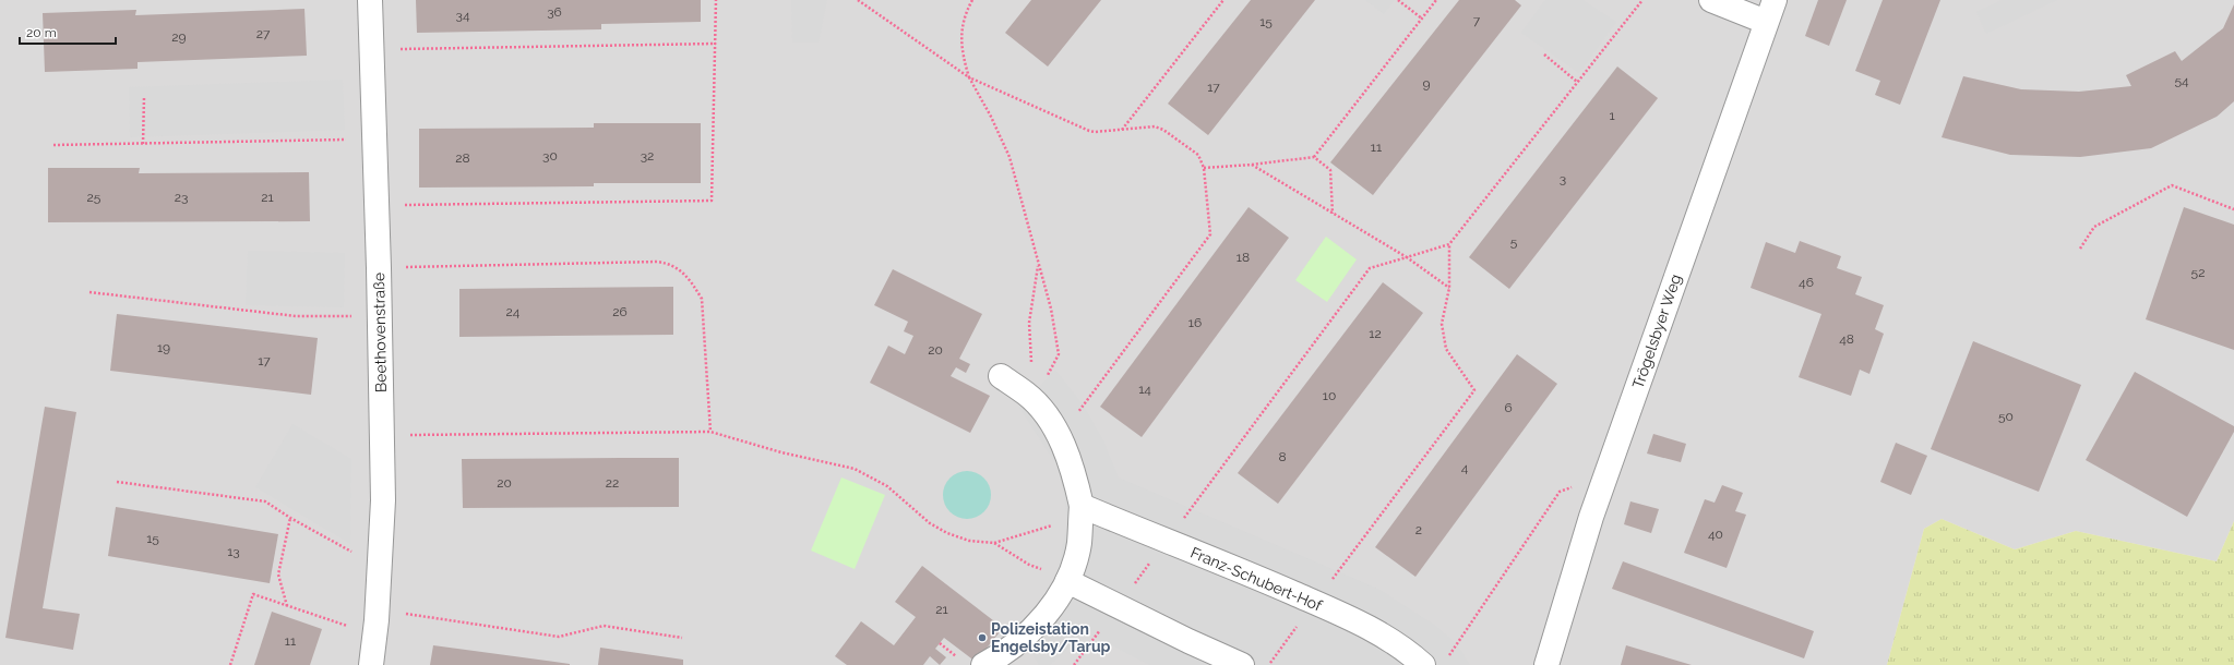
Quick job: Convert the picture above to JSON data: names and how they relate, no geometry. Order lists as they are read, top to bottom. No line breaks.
{"streets":{"street":["Trögelsbyer Weg","Beethovenstraße","Franz-Schubert-Hof"]},"places":["Polizeistation Engelsby/Tarup"],"house_numbers":["36","34","7","15","27","29","54","9","17","1","11","30","32","28","3","25","23","21","5","18","52","46","24","26","16","12","48","19","20","17","14","10","6","50","8","4","20","22","2","40","15","13","21","11"],"scale_bar":"20 m"}
